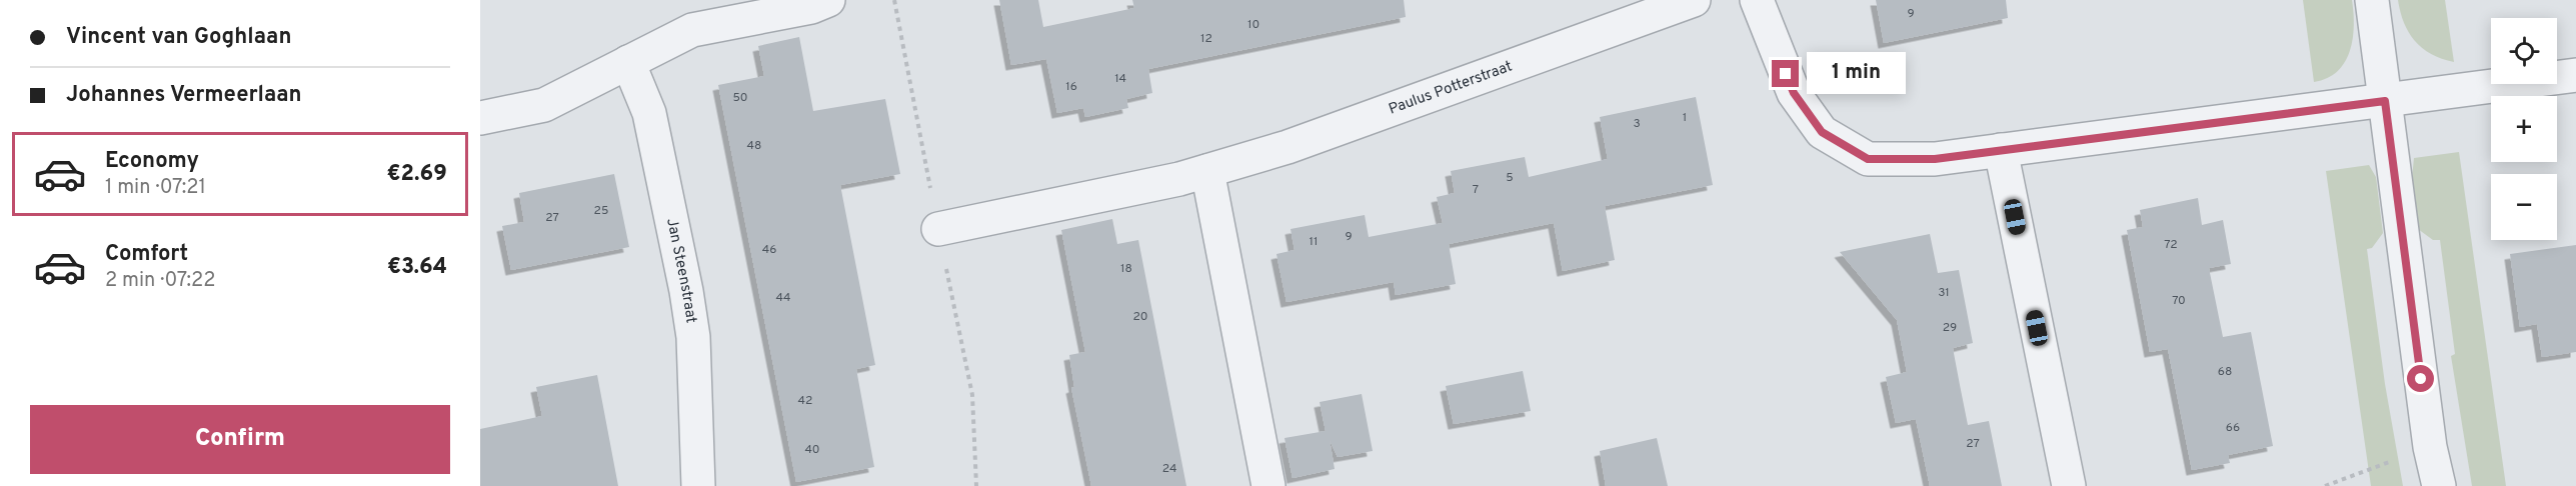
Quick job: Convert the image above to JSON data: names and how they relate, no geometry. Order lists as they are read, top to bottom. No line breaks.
{"streets":{"street":["Paulus Potterstraat","Jan Steenstraat"]},"house_numbers":["9","10","12","14","16","50","1","3","48","5","7","25","27","9","11","72","46","18","31","44","70","20","29","68","42","66","27","40","24"],"page":{"banner":["Vincent van Goghlaan","Johannes Vermeerlaan"],"map_buttons":["+","−"],"bubble":"1 min","list":[{"name":"Economy","note":"1 min · 07:21","value":"€2.69"},{"name":"Comfort","note":"2 min · 07:22","value":"€3.64"}],"buttons":"Confirm"}}
